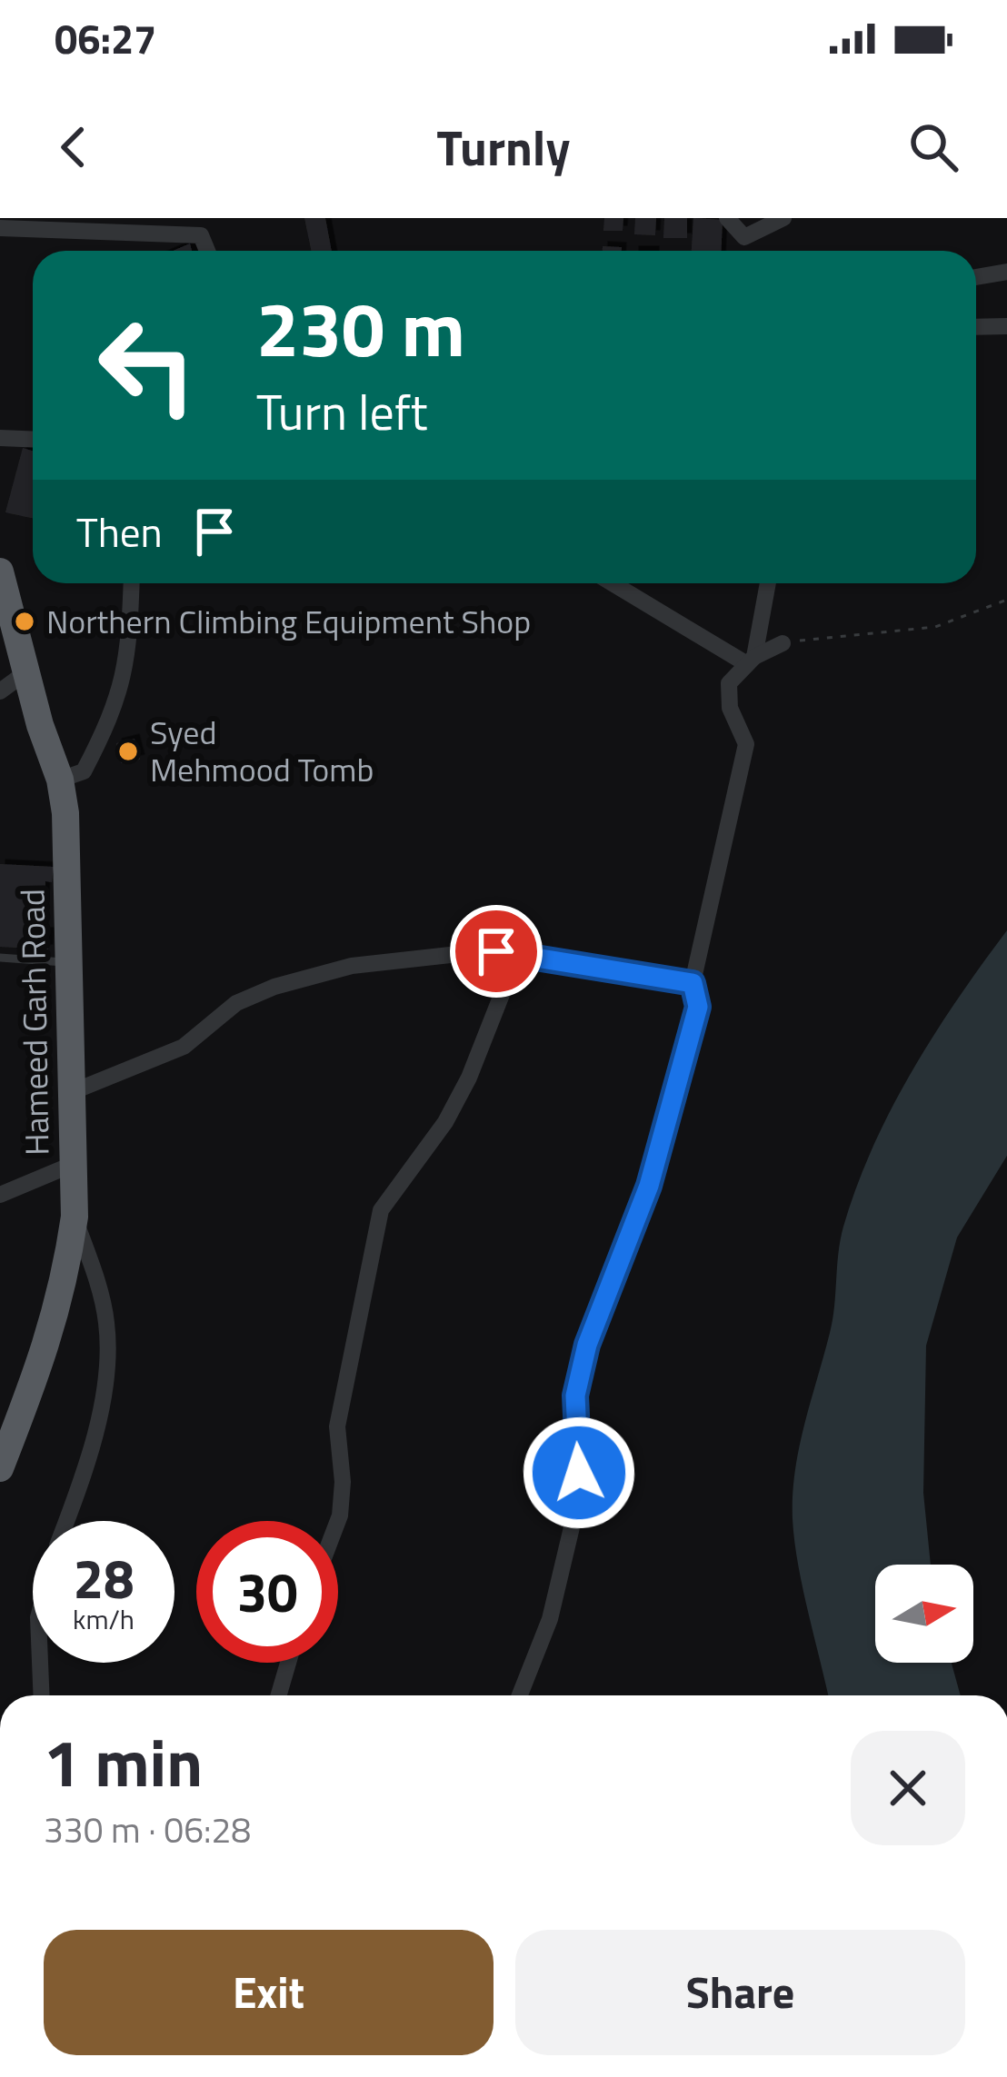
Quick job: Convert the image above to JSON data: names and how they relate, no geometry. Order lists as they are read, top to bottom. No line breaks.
{"streets":{"highway":["Hameed Garh Road"]},"places":["Northern Climbing Equipment Shop","Syed Mehmood Tomb"],"north":"right","page":{"status":"06:27","header":"Turnly","turn":["230 m","Turn left"],"then":"Then","speed":"28 km/h","limit":"30","heading":["1 min","330 m · 06:28"],"buttons":["Exit","Share"]}}
